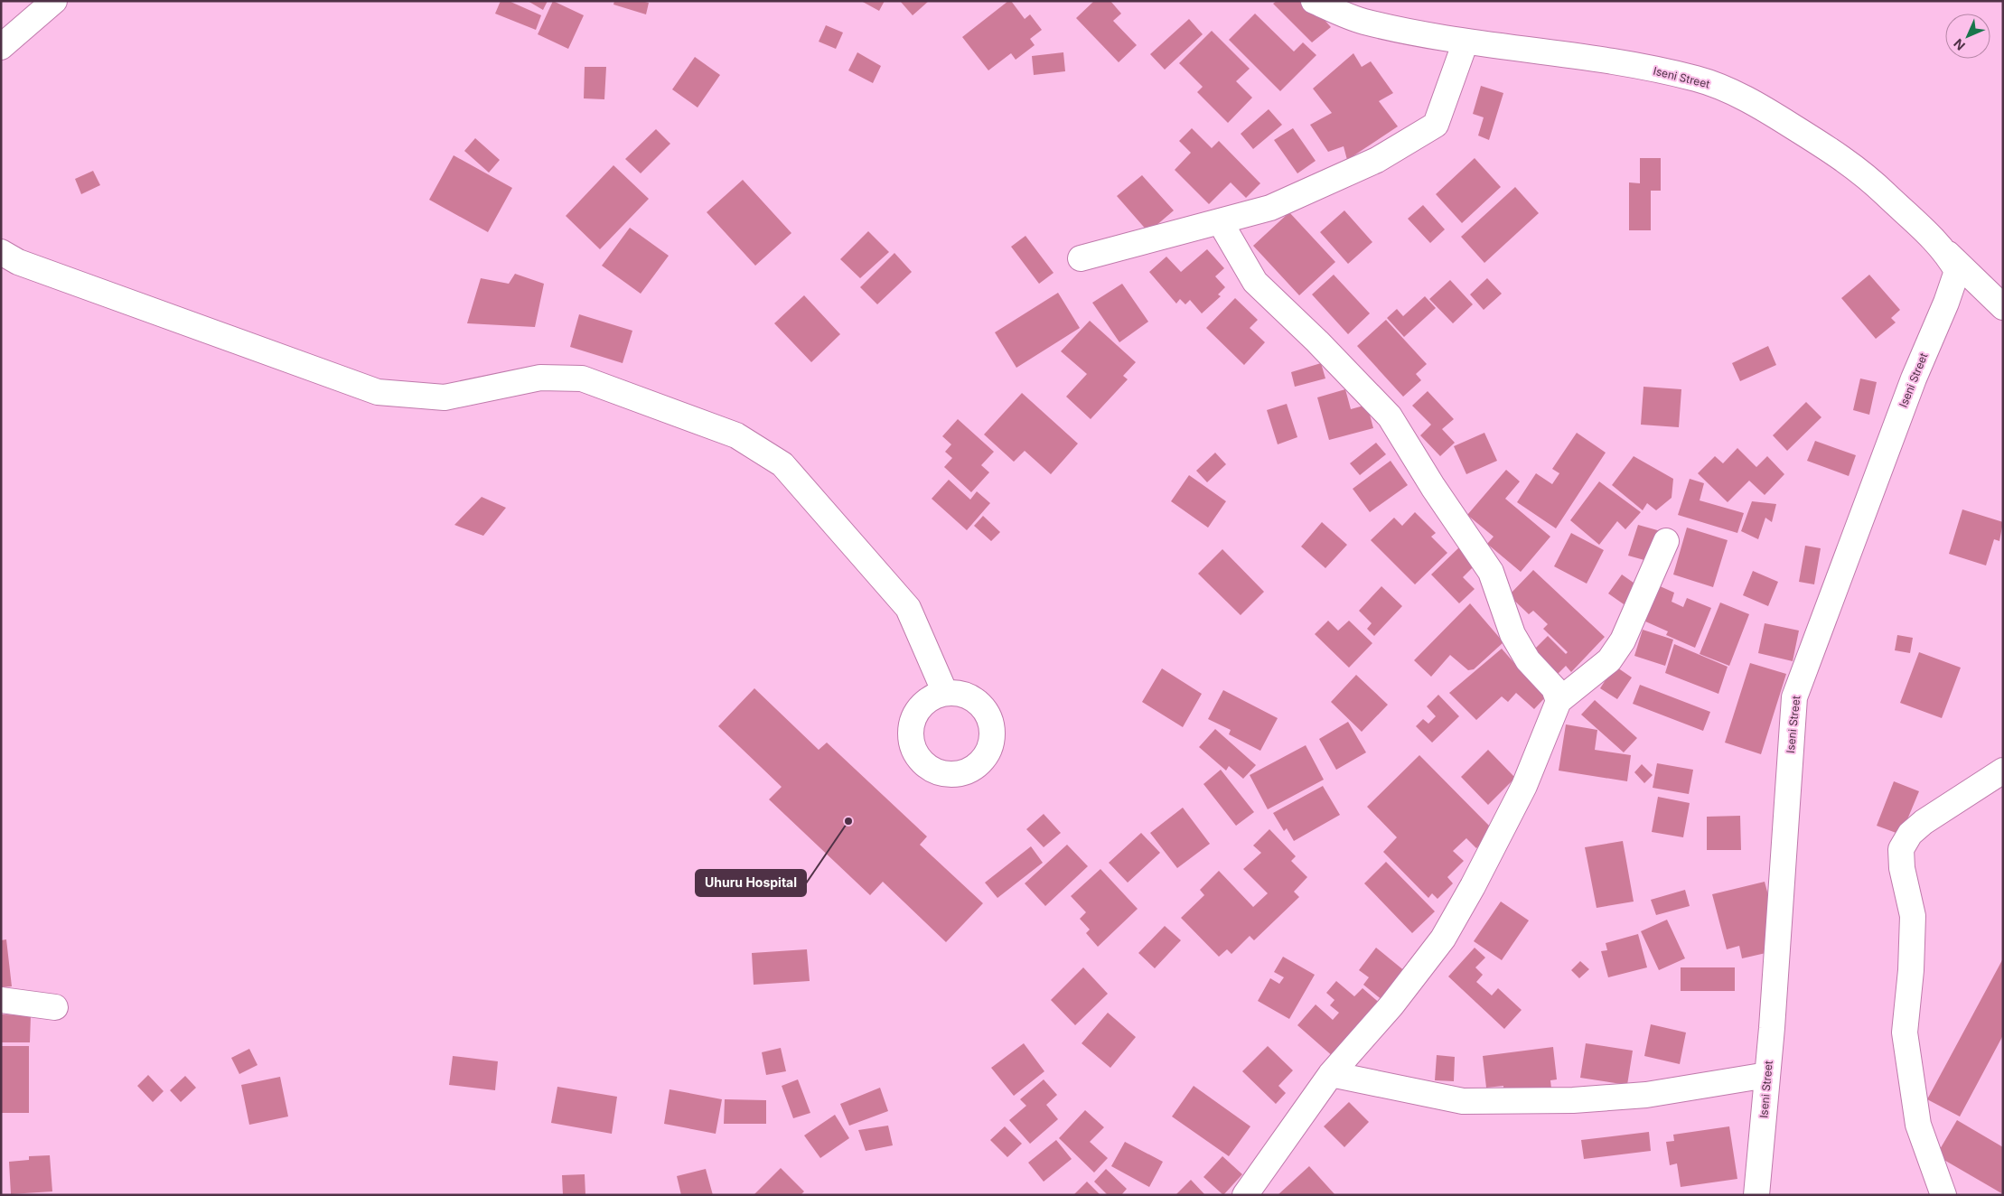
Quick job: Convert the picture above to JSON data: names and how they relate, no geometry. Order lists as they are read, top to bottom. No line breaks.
{"streets":{"main road":["Iseni Street"]},"places":["Uhuru Hospital"],"north":"bottom left"}
